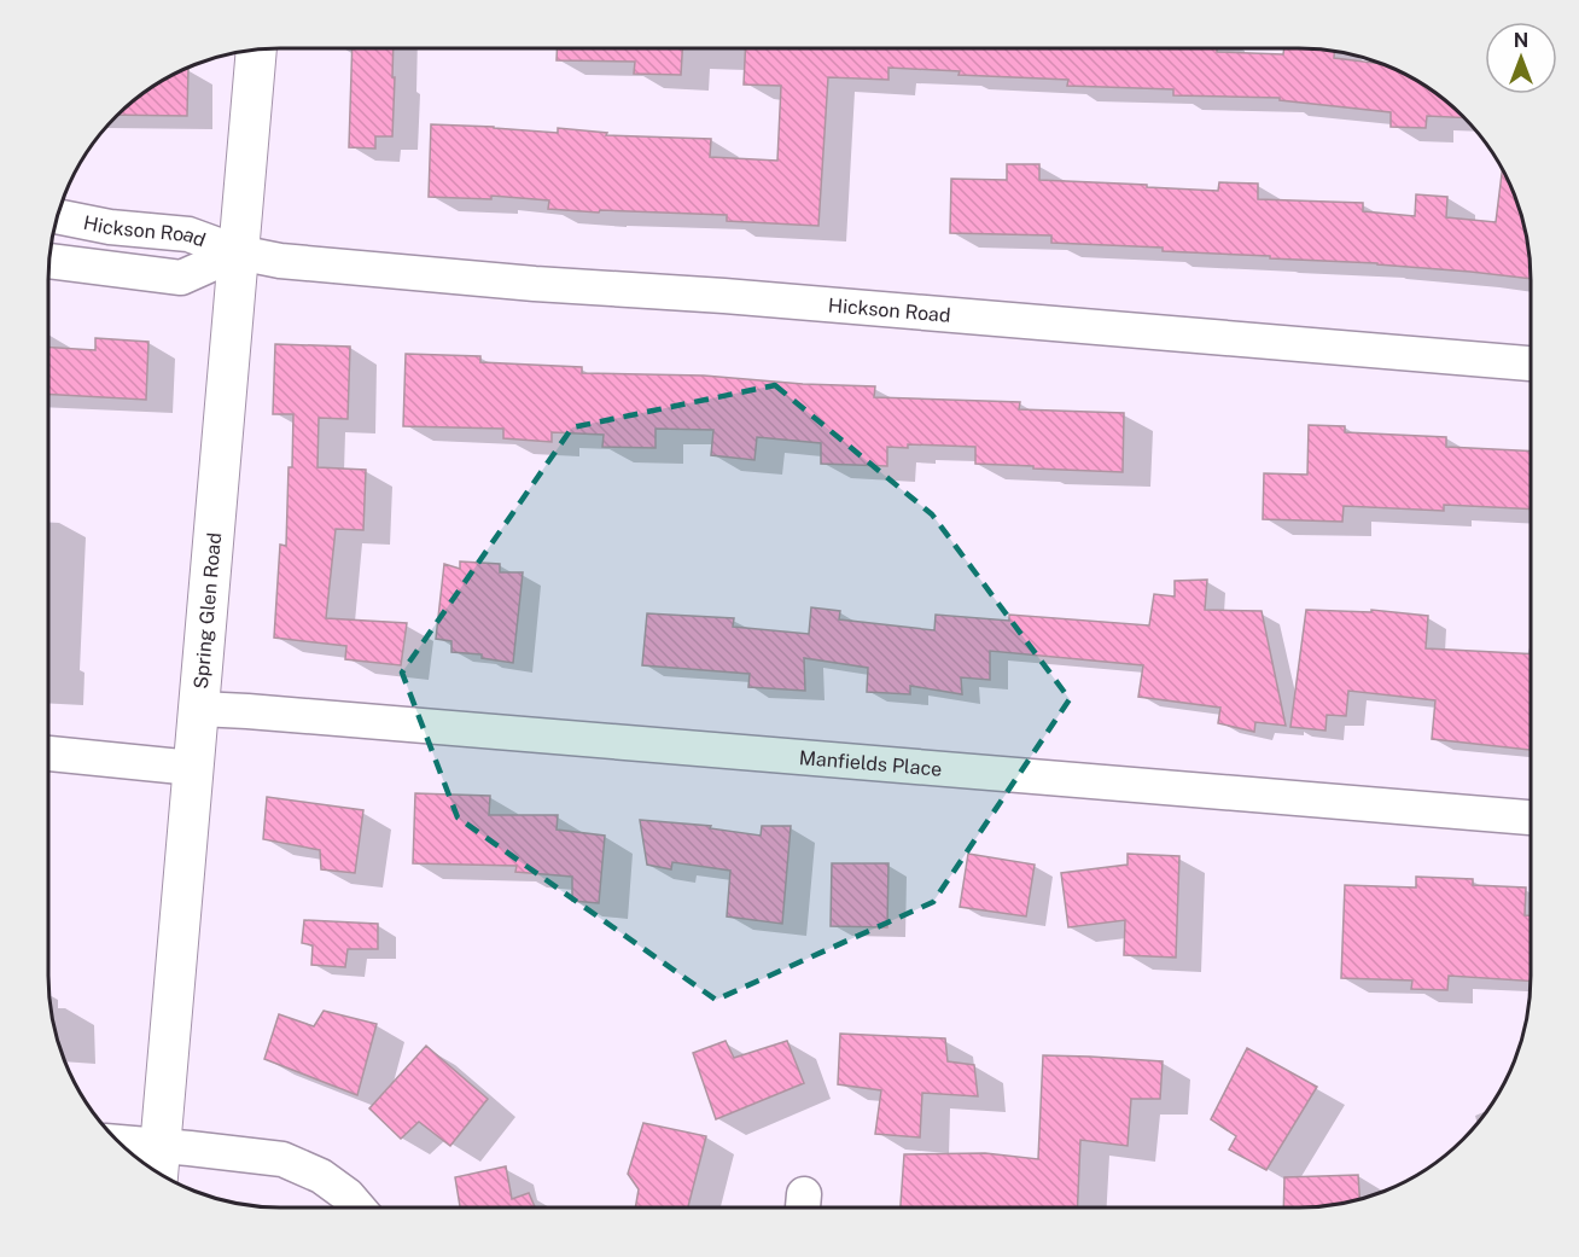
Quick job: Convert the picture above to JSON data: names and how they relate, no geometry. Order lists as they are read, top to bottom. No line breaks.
{"streets":{"street":["Hickson Road","Spring Glen Road","Manfields Place"]},"crossings":[["Hickson Road","Spring Glen Road"],["Spring Glen Road","Manfields Place"]],"north":"top"}
